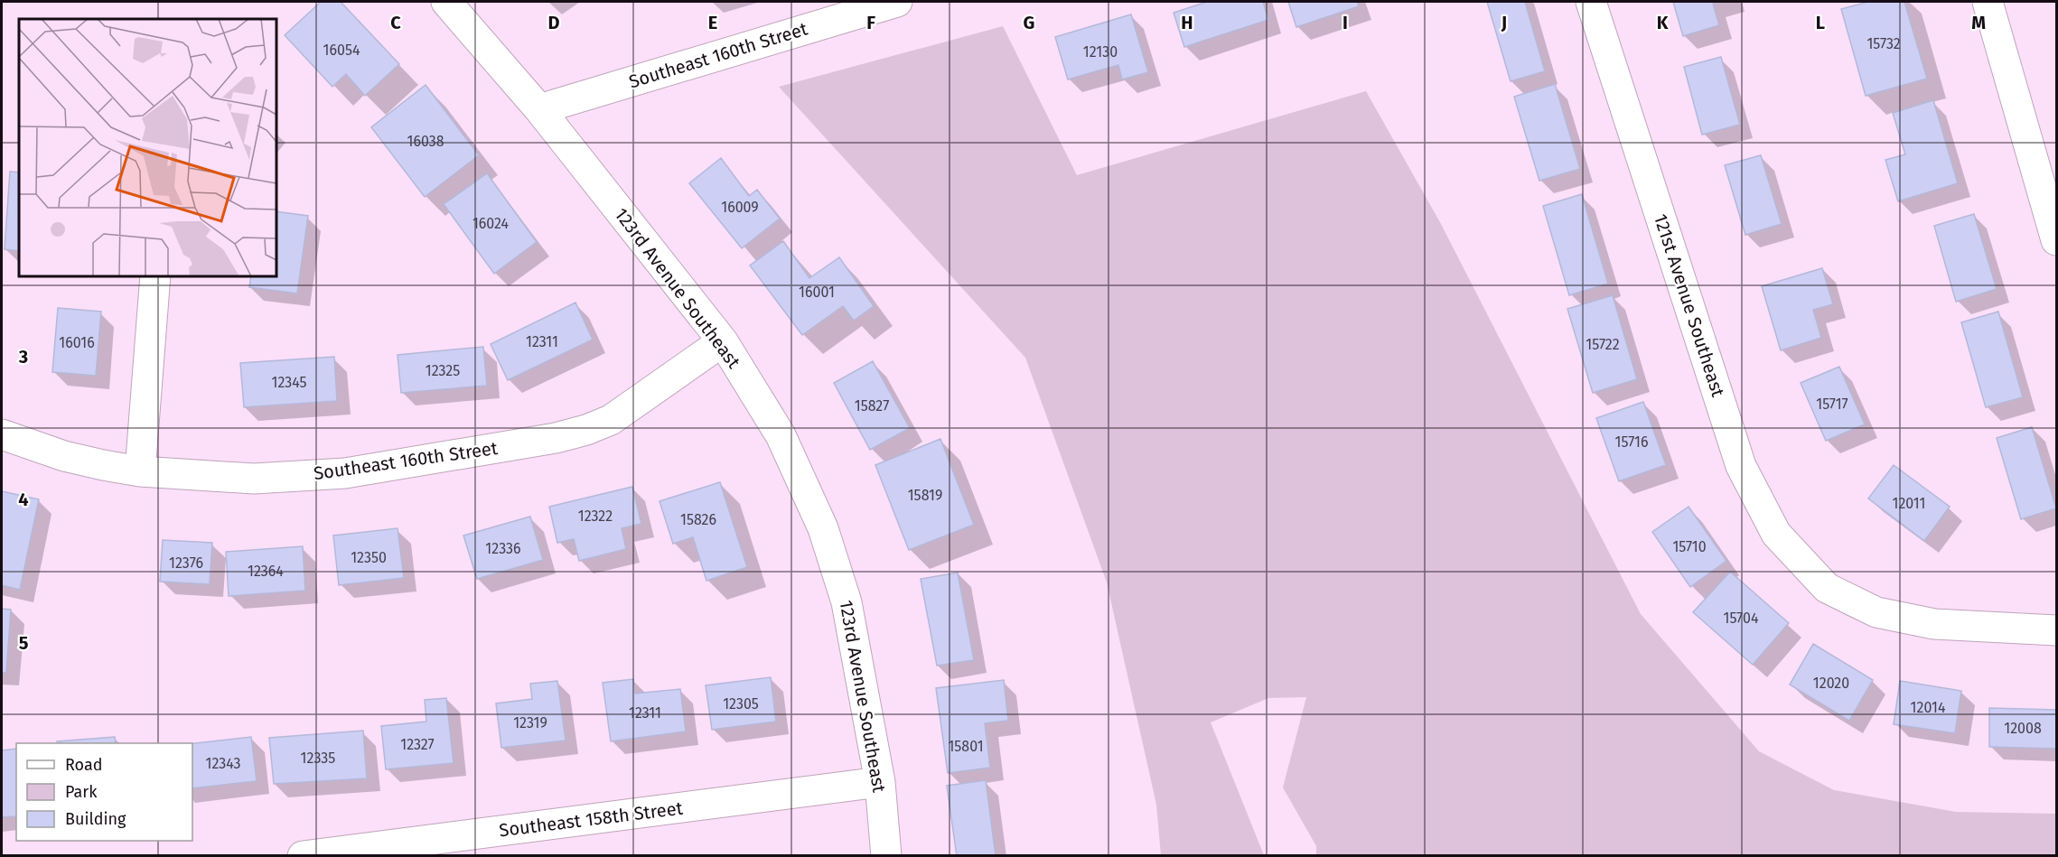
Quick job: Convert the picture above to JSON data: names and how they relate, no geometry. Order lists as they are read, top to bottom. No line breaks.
{"streets":{"street":["Southeast 160th Street","123rd Avenue Southeast","121st Avenue Southeast","Southeast 158th Street"]},"crossings":[["Southeast 160th Street","123rd Avenue Southeast"],["123rd Avenue Southeast","Southeast 158th Street"]],"house_numbers":["15732","16054","12130","16038","16009","16024","16001","12311","16016","15722","12325","12345","15717","15827","15716","15819","12011","12322","15826","15710","12336","12350","12376","12364","15704","12020","12305","12014","12311","12319","12008","12327","15801","12335","12343"],"legend":["Road","Park","Building"],"grid":{"columns":["C","D","E","F","G","H","I","J","K","L","M"],"rows":["3","4","5"]}}
